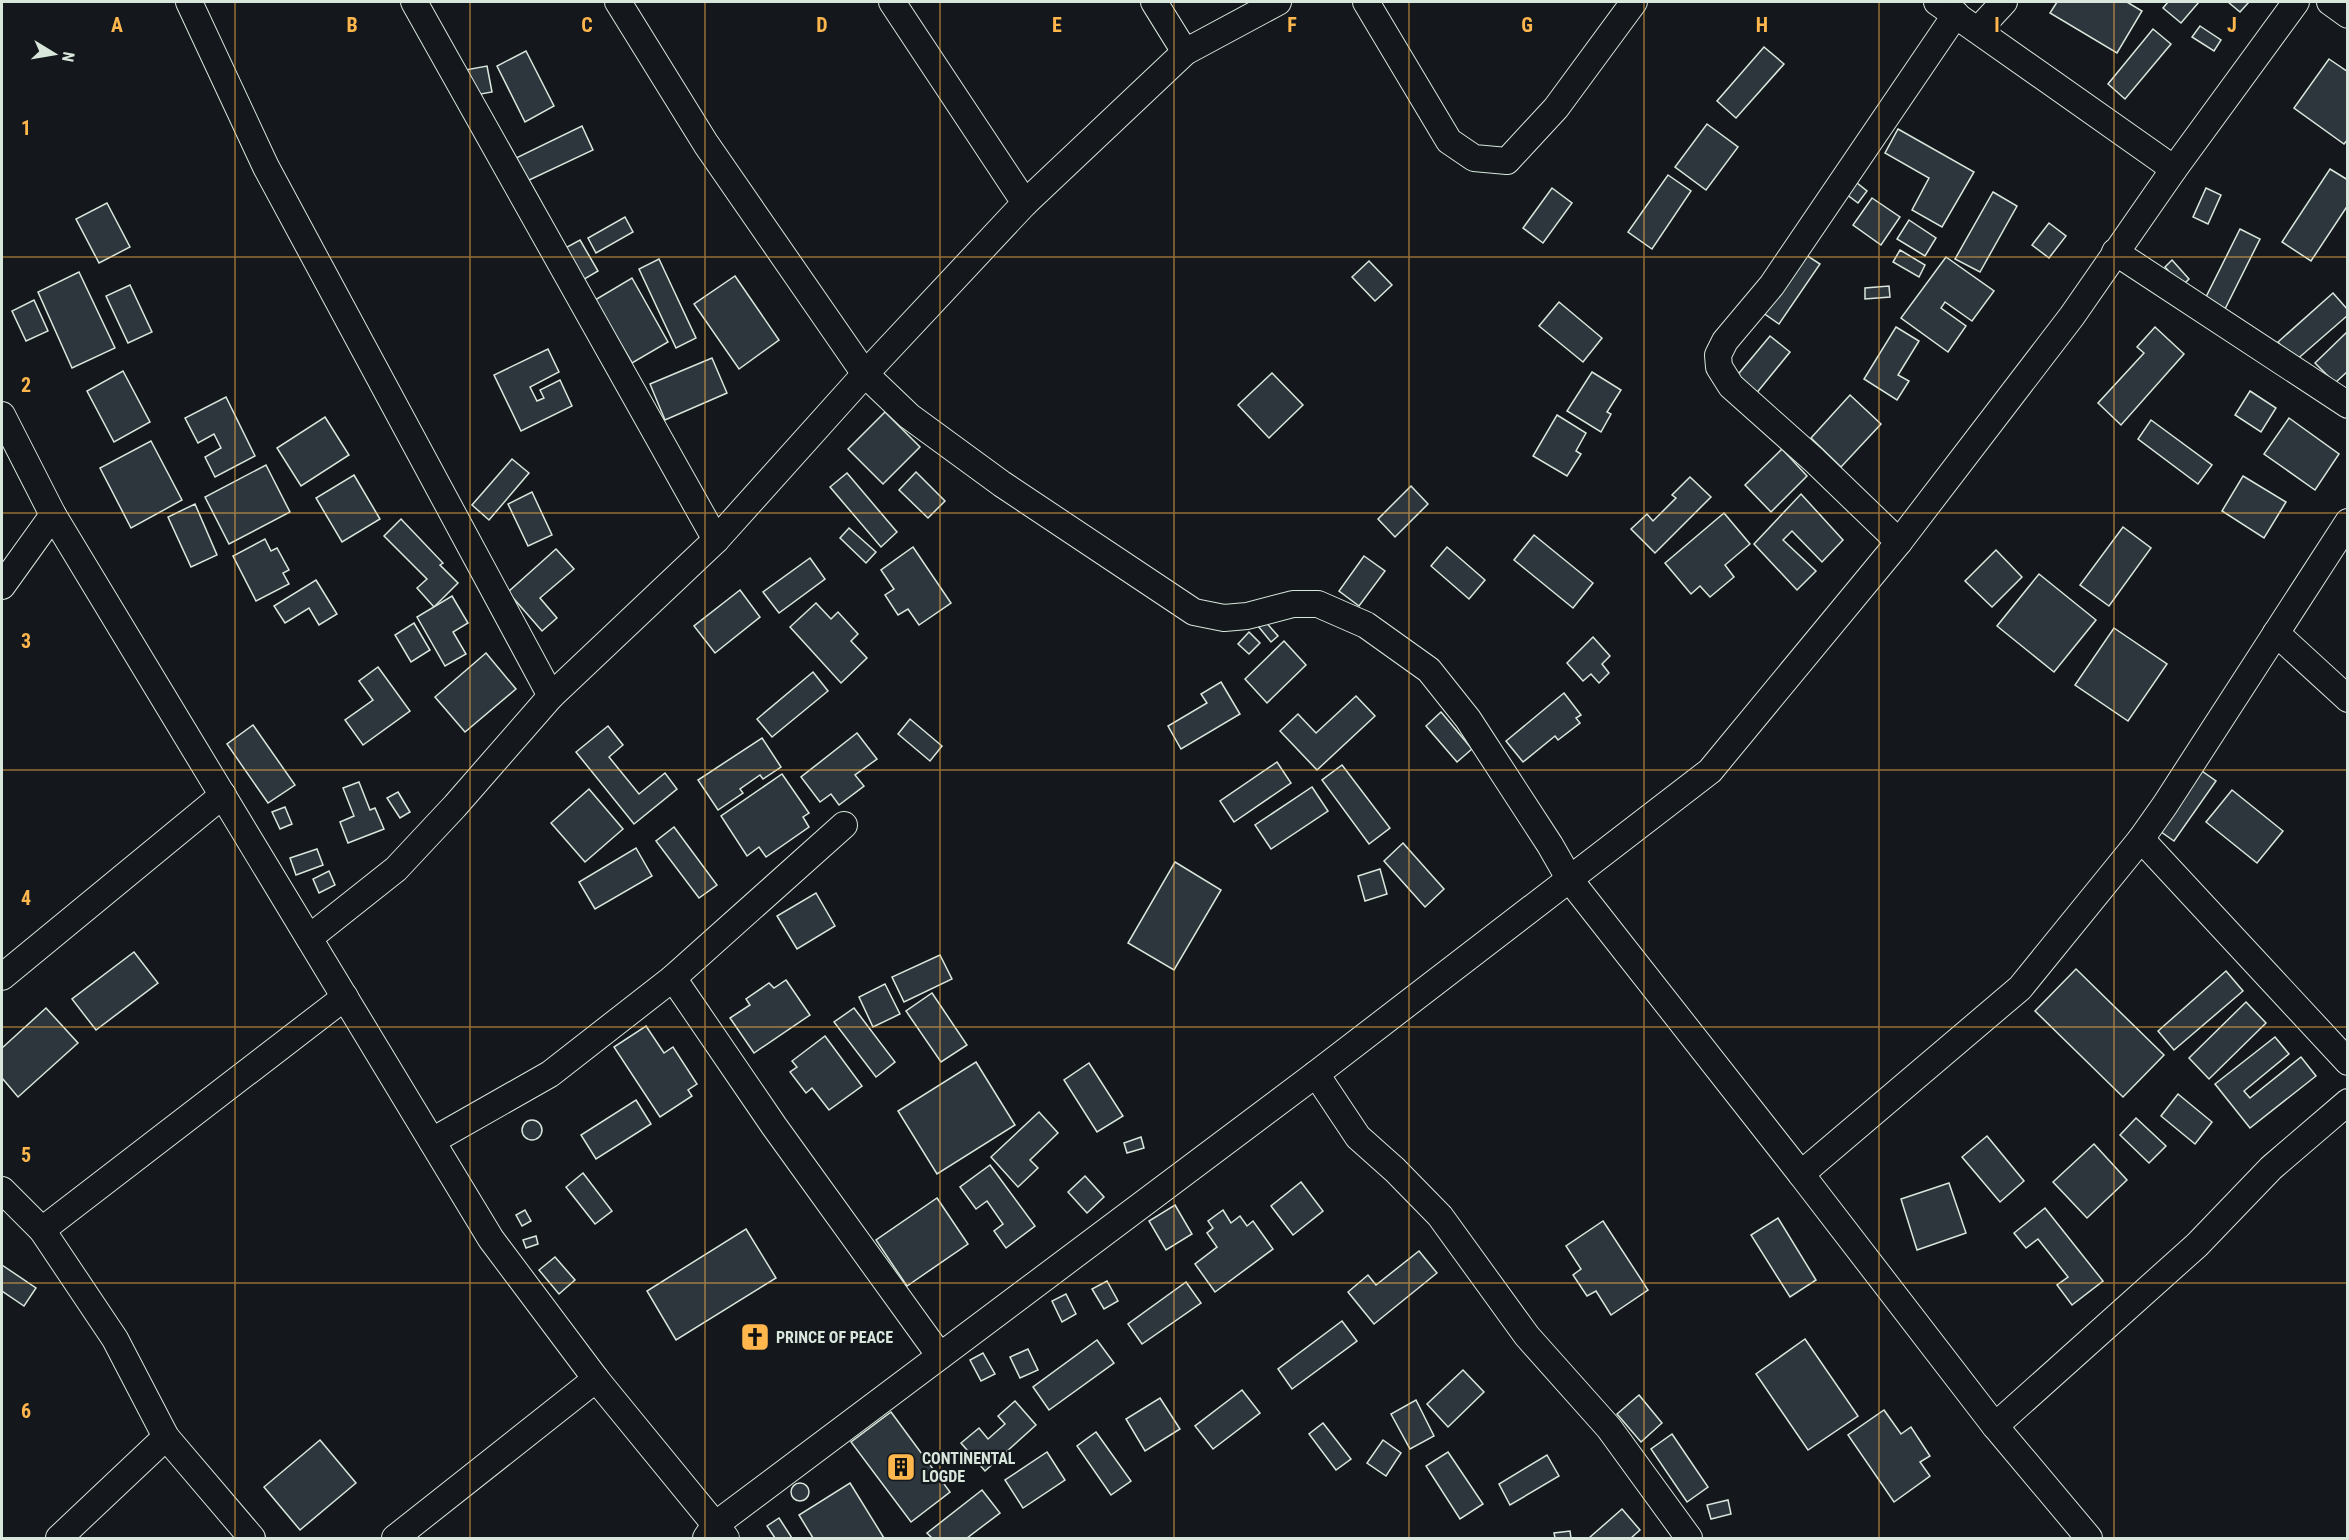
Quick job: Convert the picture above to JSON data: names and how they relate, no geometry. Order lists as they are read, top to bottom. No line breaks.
{"places":{"church":["PRINCE OF PEACE"],"building":["CONTINENTAL LOGDE"]},"north":"right","grid":{"columns":["A","B","C","D","E","F","G","H","I","J"],"rows":["1","2","3","4","5","6"]}}
